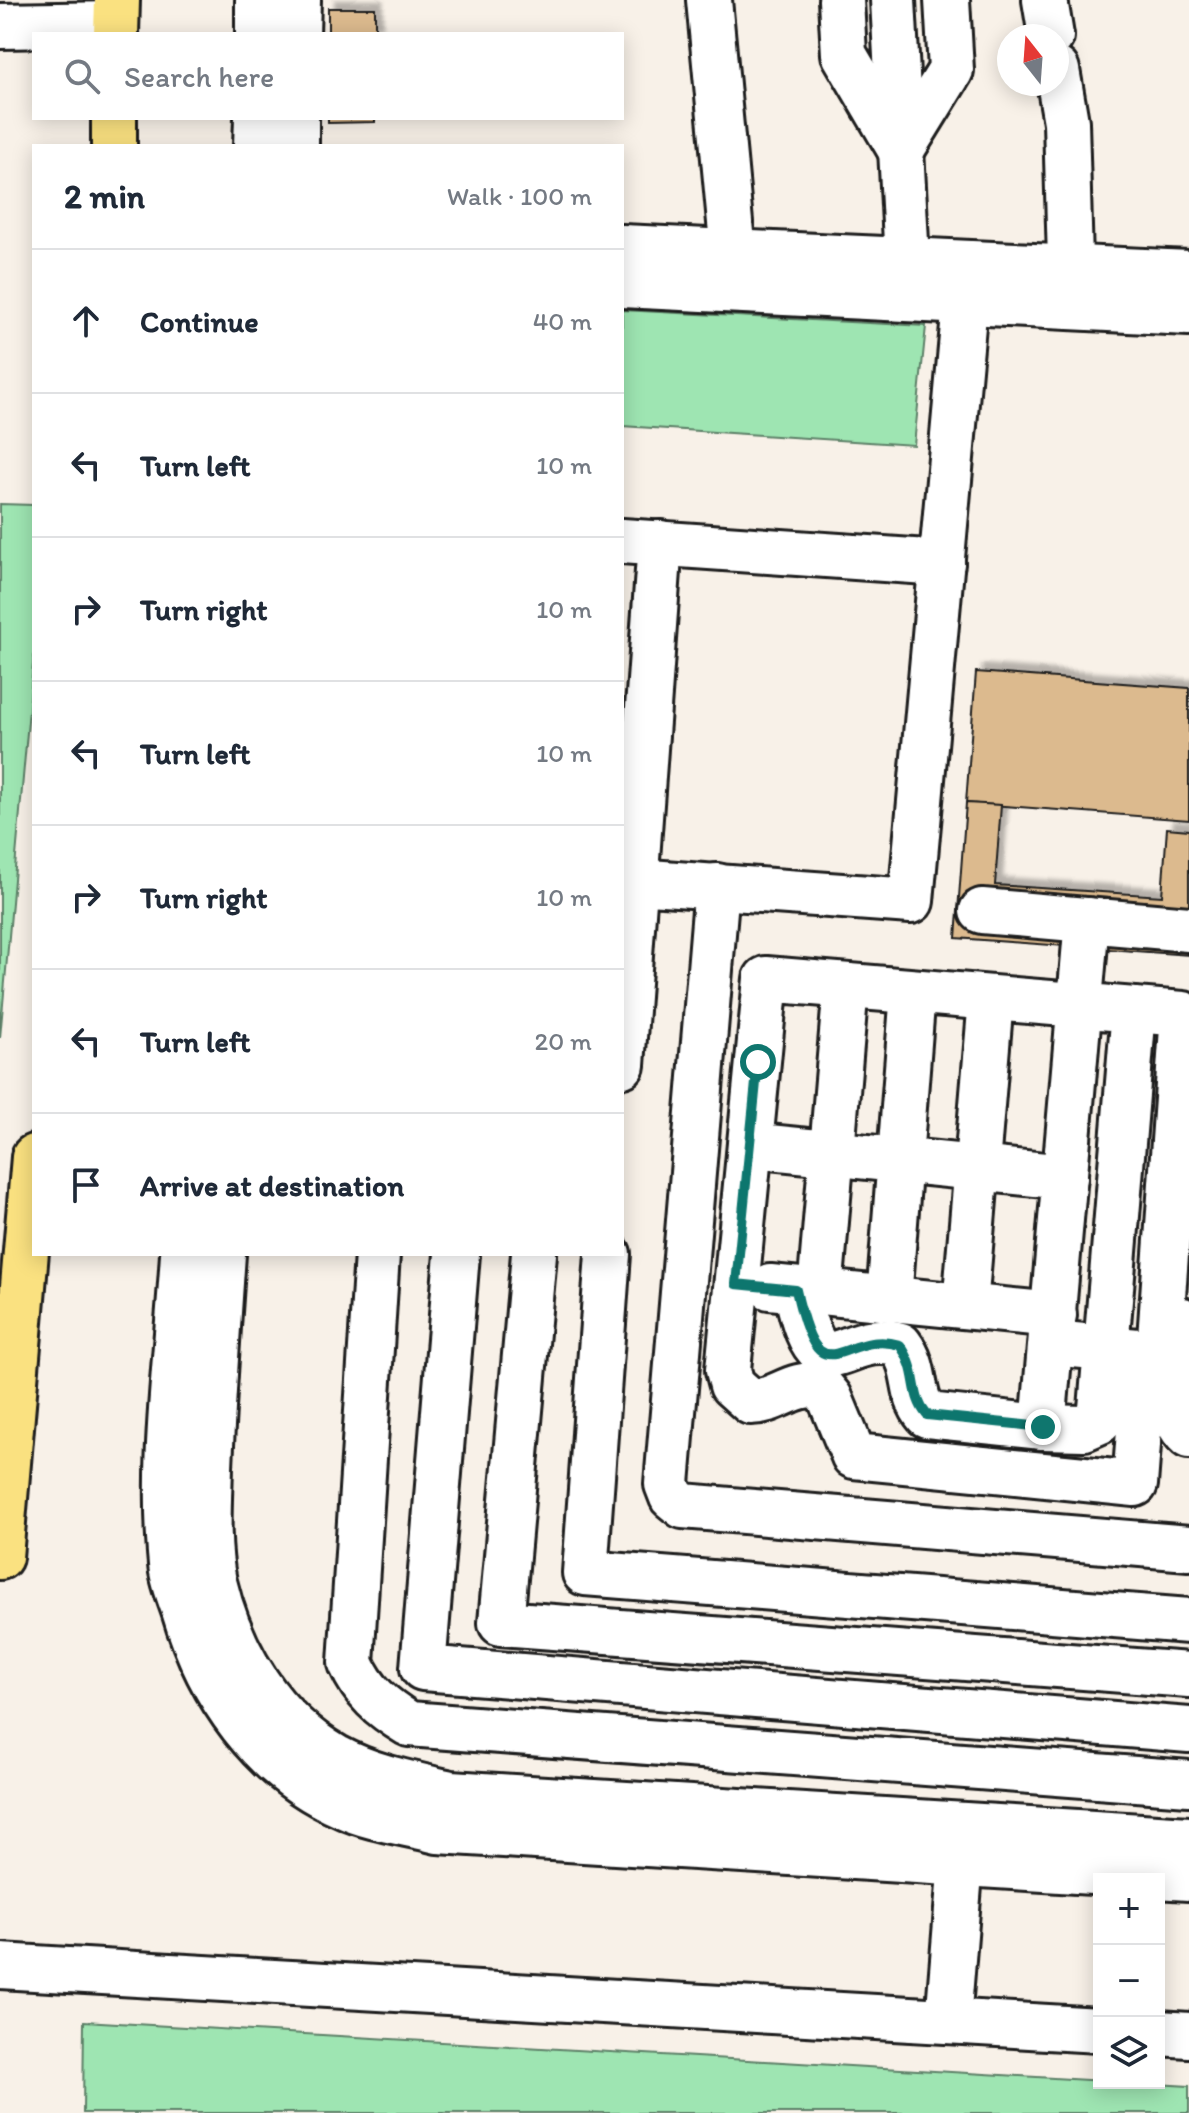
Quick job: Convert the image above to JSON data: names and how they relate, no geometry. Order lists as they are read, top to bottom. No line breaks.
{"north":"top","page":{"search":"Search here","heading":["2 min","Walk · 100 m"],"list":[["Continue","40 m"],["Turn left","10 m"],["Turn right","10 m"],["Turn left","10 m"],["Turn right","10 m"],["Turn left","20 m"],"Arrive at destination"],"map_buttons":["+","−"]}}
